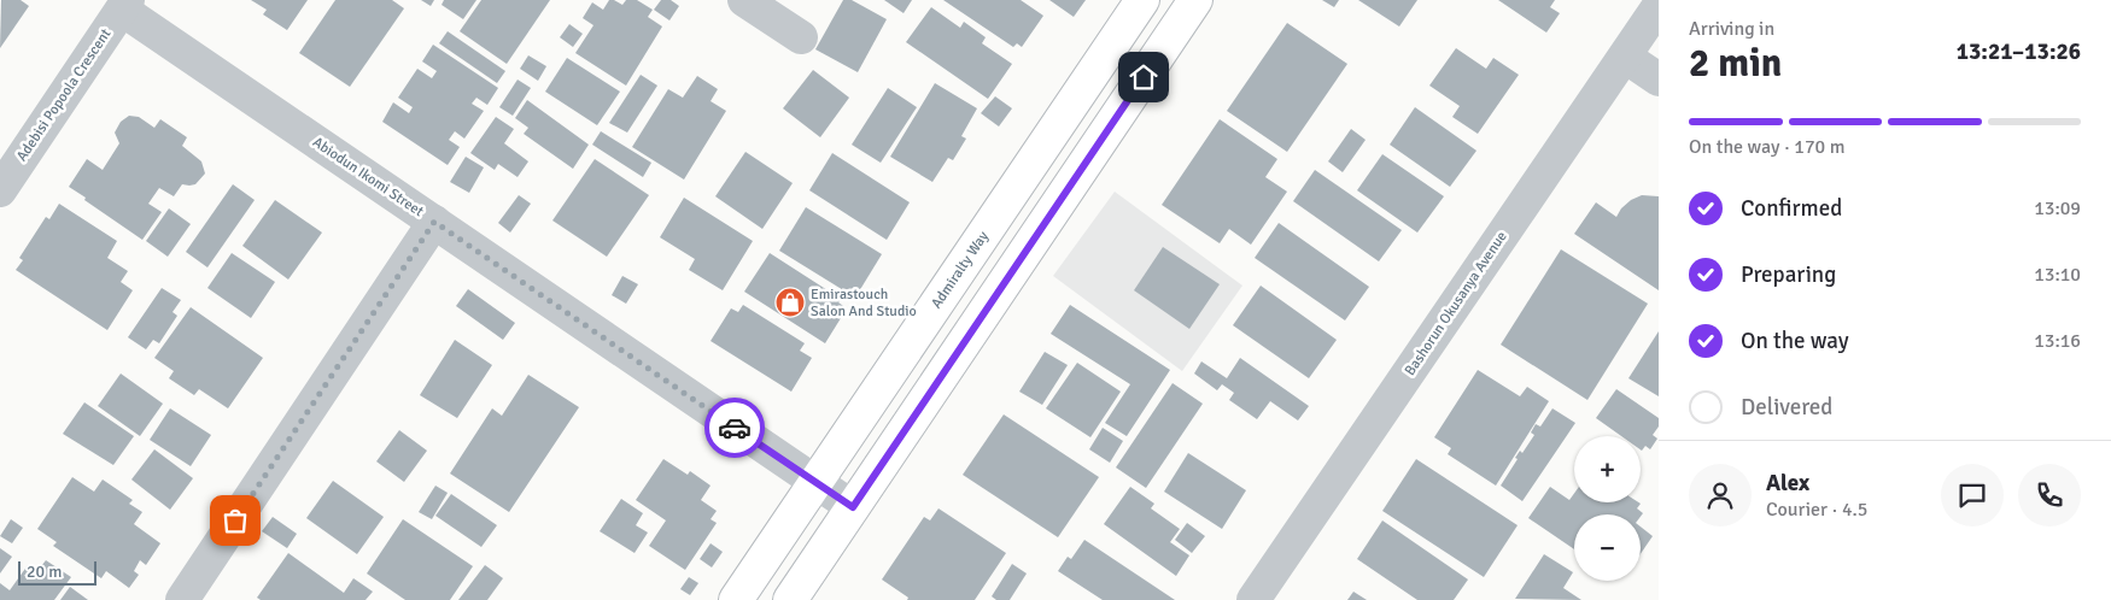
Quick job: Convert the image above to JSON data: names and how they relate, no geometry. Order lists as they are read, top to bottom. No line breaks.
{"streets":{"main road":["Admiralty Way"],"street":["Adebisi Popoola Crescent","Abiodun Ikomi Street","Bashorun Okusanya Avenue"]},"crossings":[["Adebisi Popoola Crescent","Abiodun Ikomi Street"],["Abiodun Ikomi Street","Admiralty Way"]],"places":{"shop":["Emirastouch Salon And Studio"]},"scale_bar":"20 m","page":{"heading":["2 min","Arriving in","13:21–13:26"],"panel":["Alex","Courier · 4.5"],"bar":"On the way · 170 m","list":[["Confirmed","13:09"],["Preparing","13:10"],["On the way","13:16"],"Delivered"],"map_buttons":["+","−"],"scale":"20 m"}}
